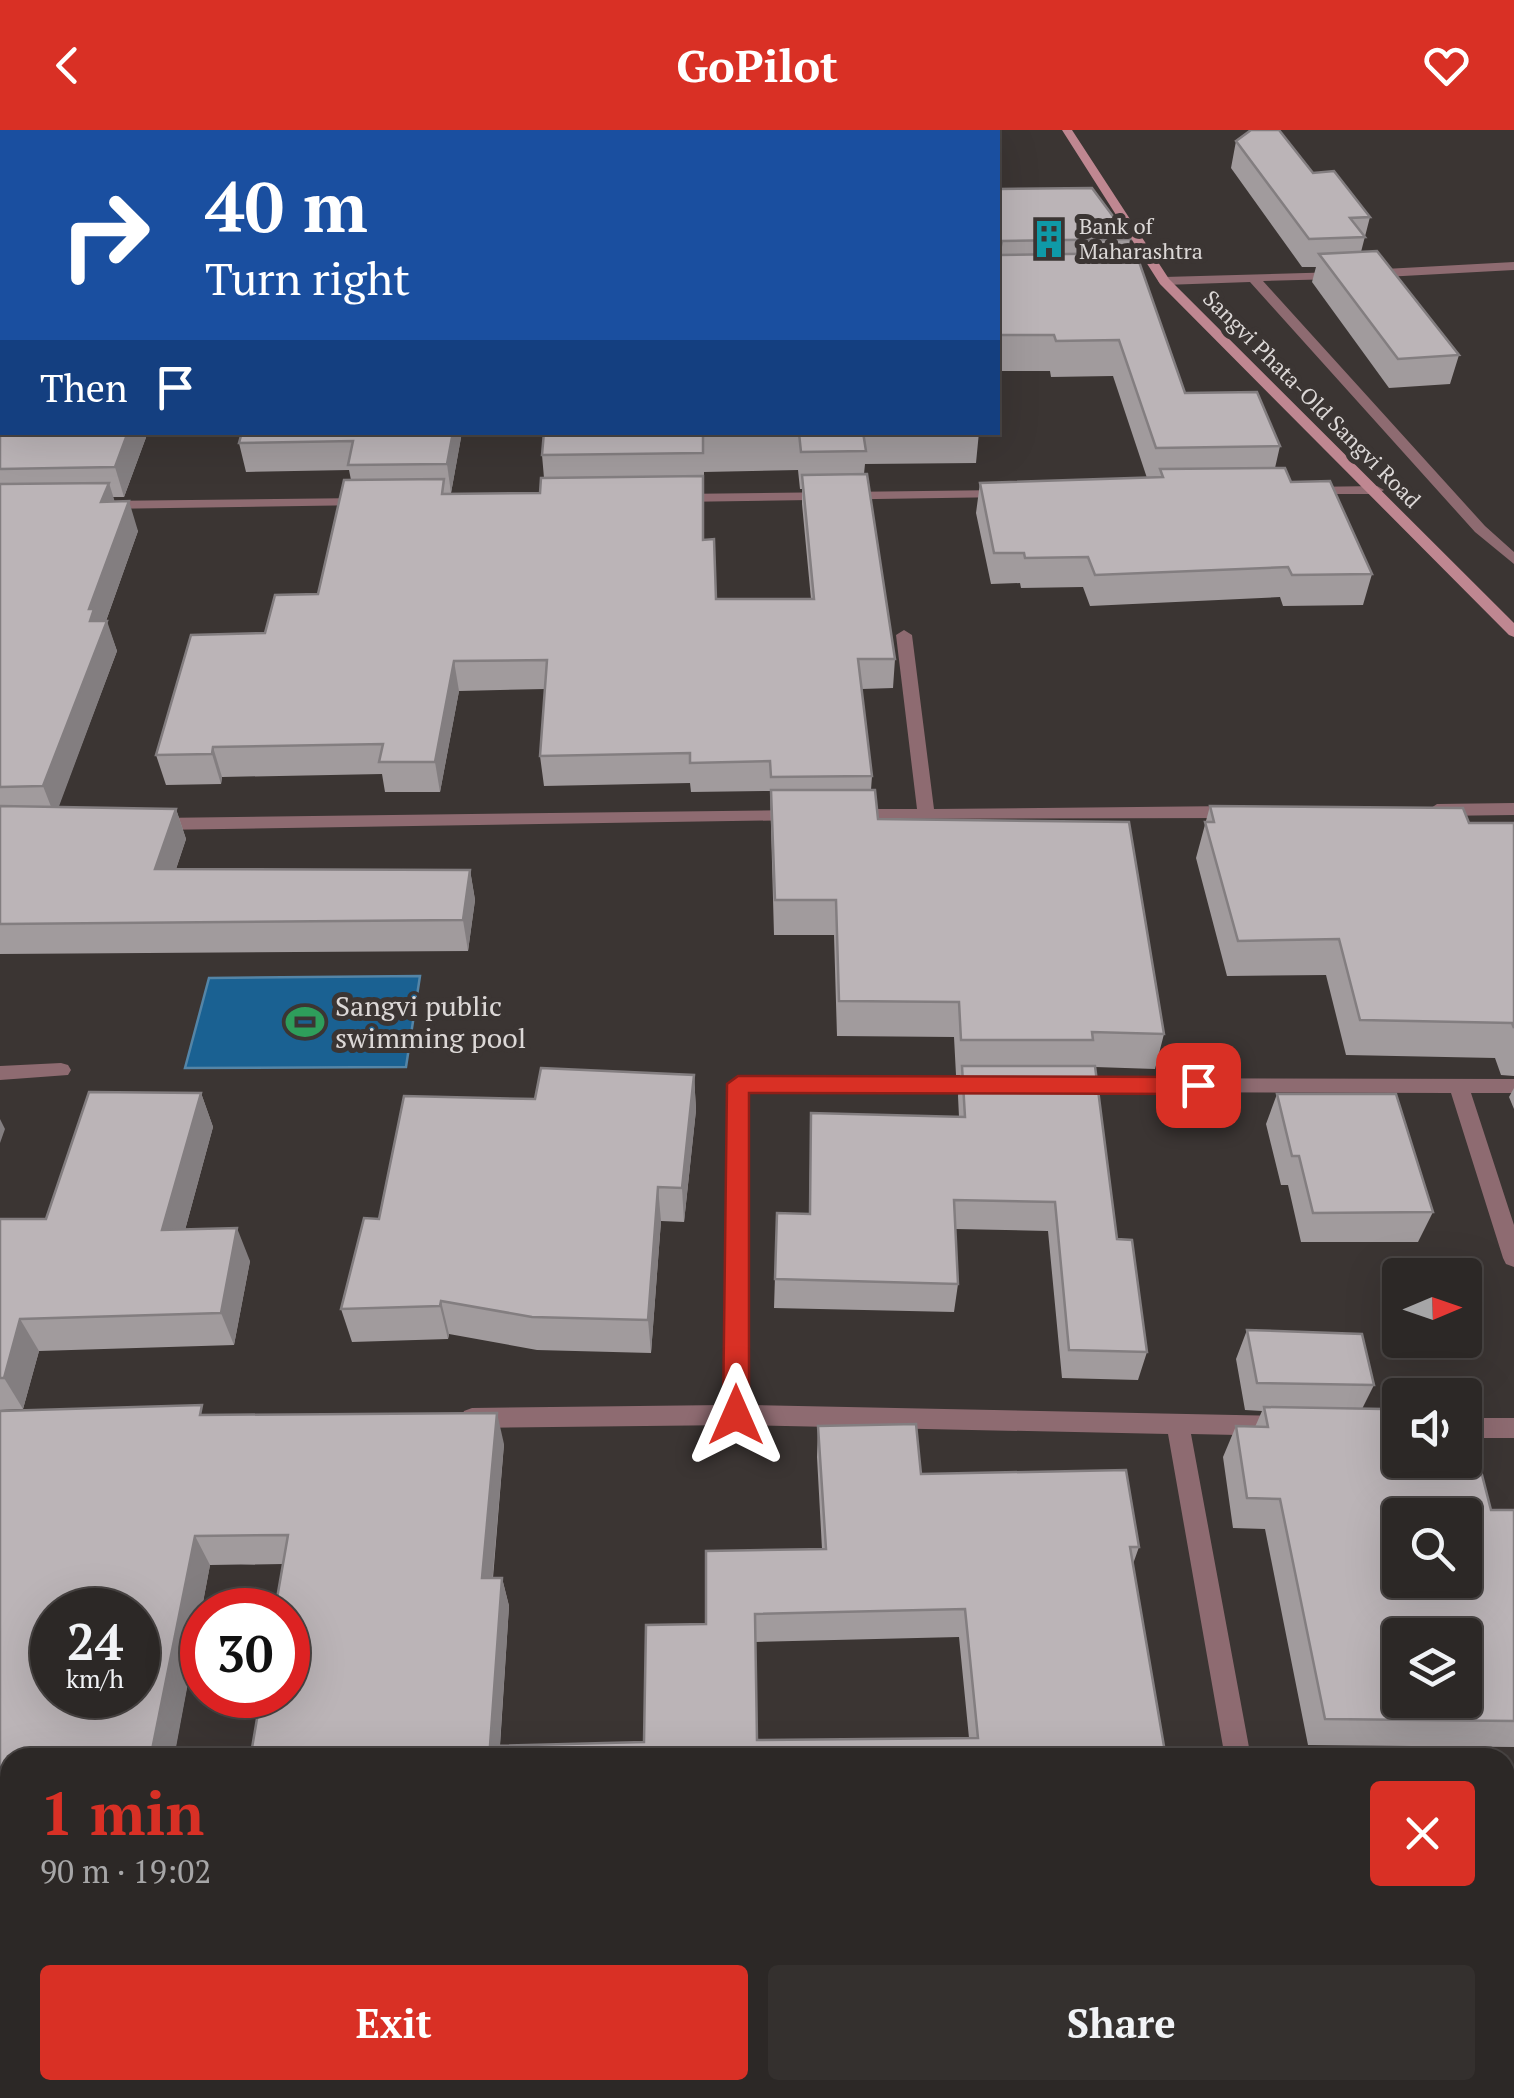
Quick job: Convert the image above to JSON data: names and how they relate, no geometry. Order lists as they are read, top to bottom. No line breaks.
{"streets":{"main road":["Sangvi Phata-Old Sangvi Road"]},"places":{"building":["Bank of Maharashtra"],"sports":["Sangvi public swimming pool"]},"north":"right","page":{"header":"GoPilot","turn":["40 m","Turn right"],"then":"Then","speed":"24 km/h","limit":"30","heading":["1 min","90 m · 19:02"],"buttons":["Exit","Share"]}}
